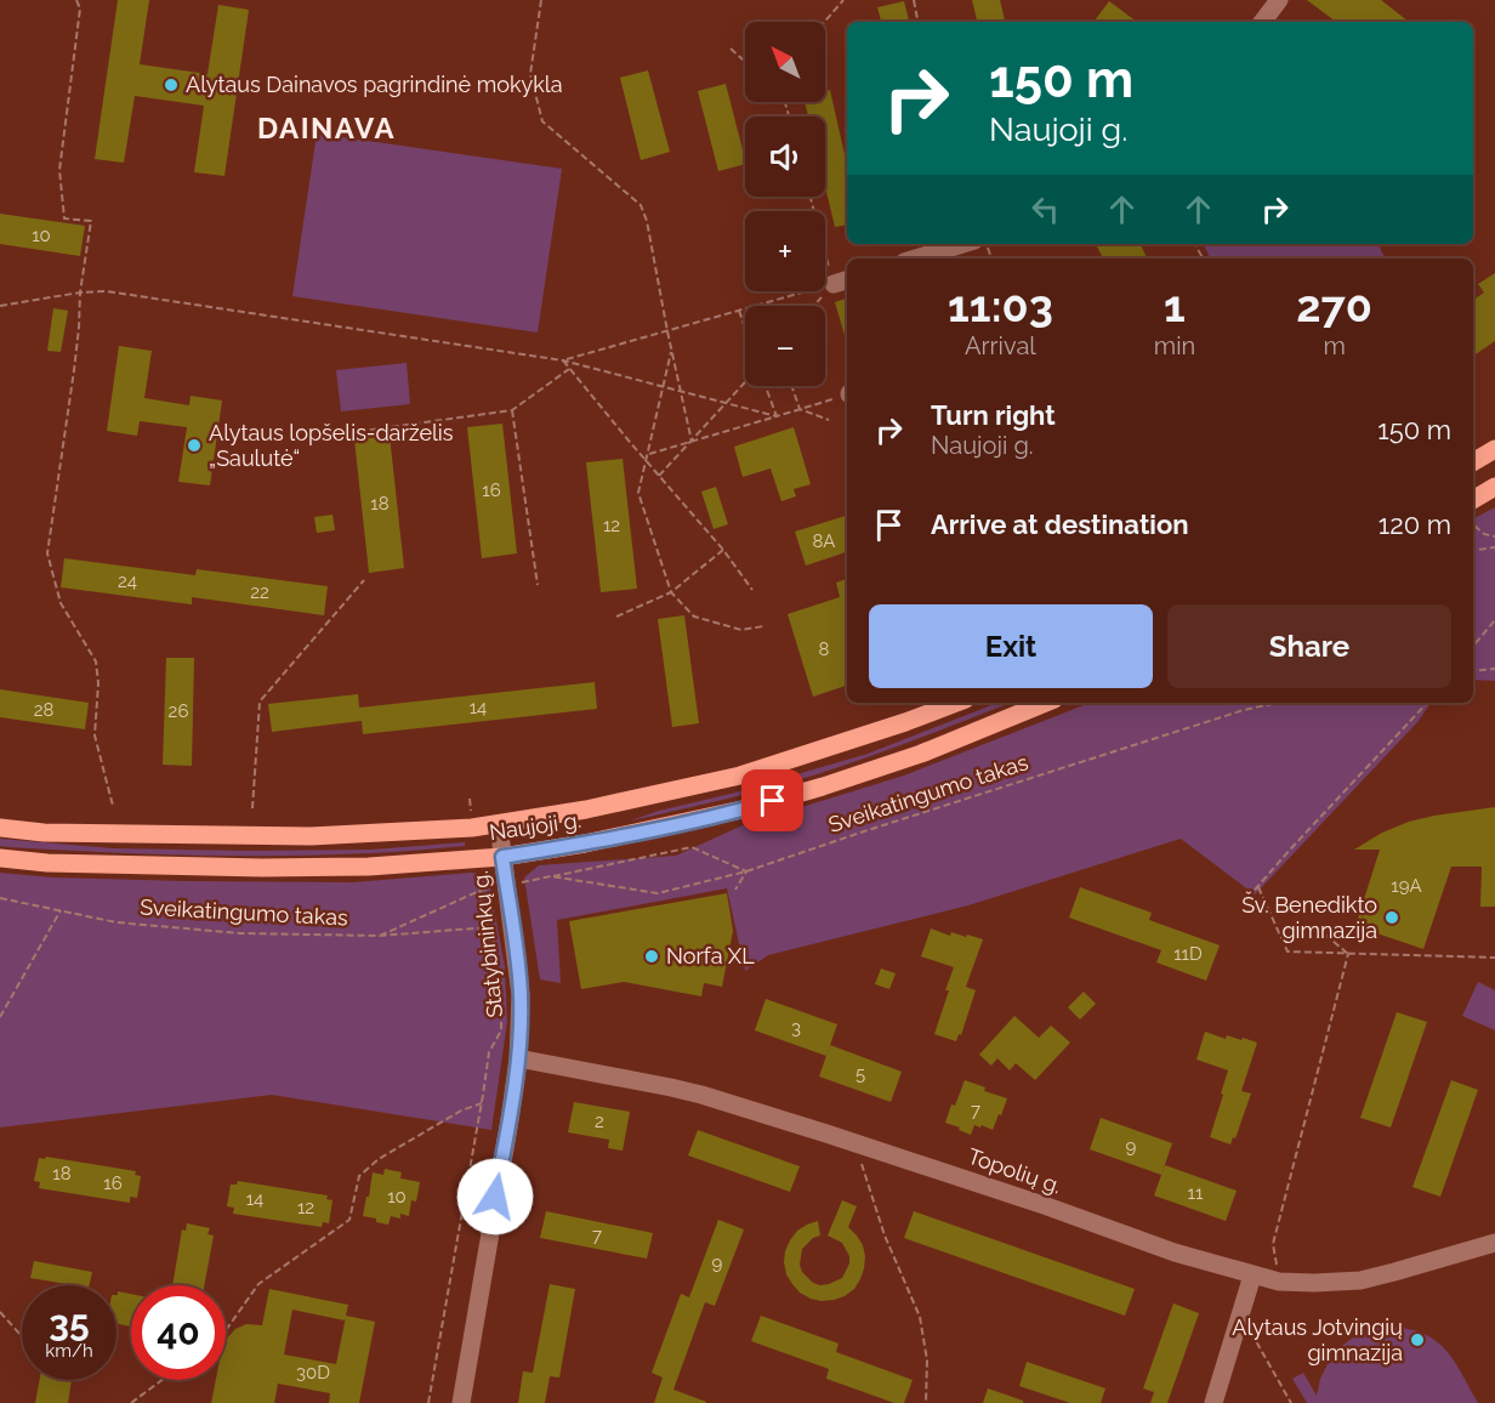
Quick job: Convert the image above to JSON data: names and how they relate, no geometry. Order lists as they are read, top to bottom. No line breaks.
{"streets":{"main road":["Naujoji g."],"street":["Statybininkų g.","Topolių g."],"path":["Sveikatingumo takas"]},"crossings":[["Naujoji g.","Statybininkų g."],["Statybininkų g.","Topolių g."]],"districts":["DAINAVA"],"places":["Alytaus Dainavos pagrindinė mokykla","Alytaus lopšelis-darželis „Saulutė“","Šv. Benedikto gimnazija","Norfa XL","Alytaus Jotvingių gimnazija"],"house_numbers":["10","16","18","12","8A","24","22","8","14","28","26","19A","11D","3","5","7","2","9","18","16","11","10","14","12","7","9","30D"],"north":"top left","page":{"map_buttons":["+","−"],"turn":["150 m","Naujoji g."],"eta":["11:03","Arrival","1","min","270","m"],"list":[{"name":"Turn right","note":"Naujoji g.","value":"150 m"},{"name":"Arrive at destination","value":"120 m"}],"buttons":["Exit","Share"],"speed":"35 km/h","limit":"40"}}
